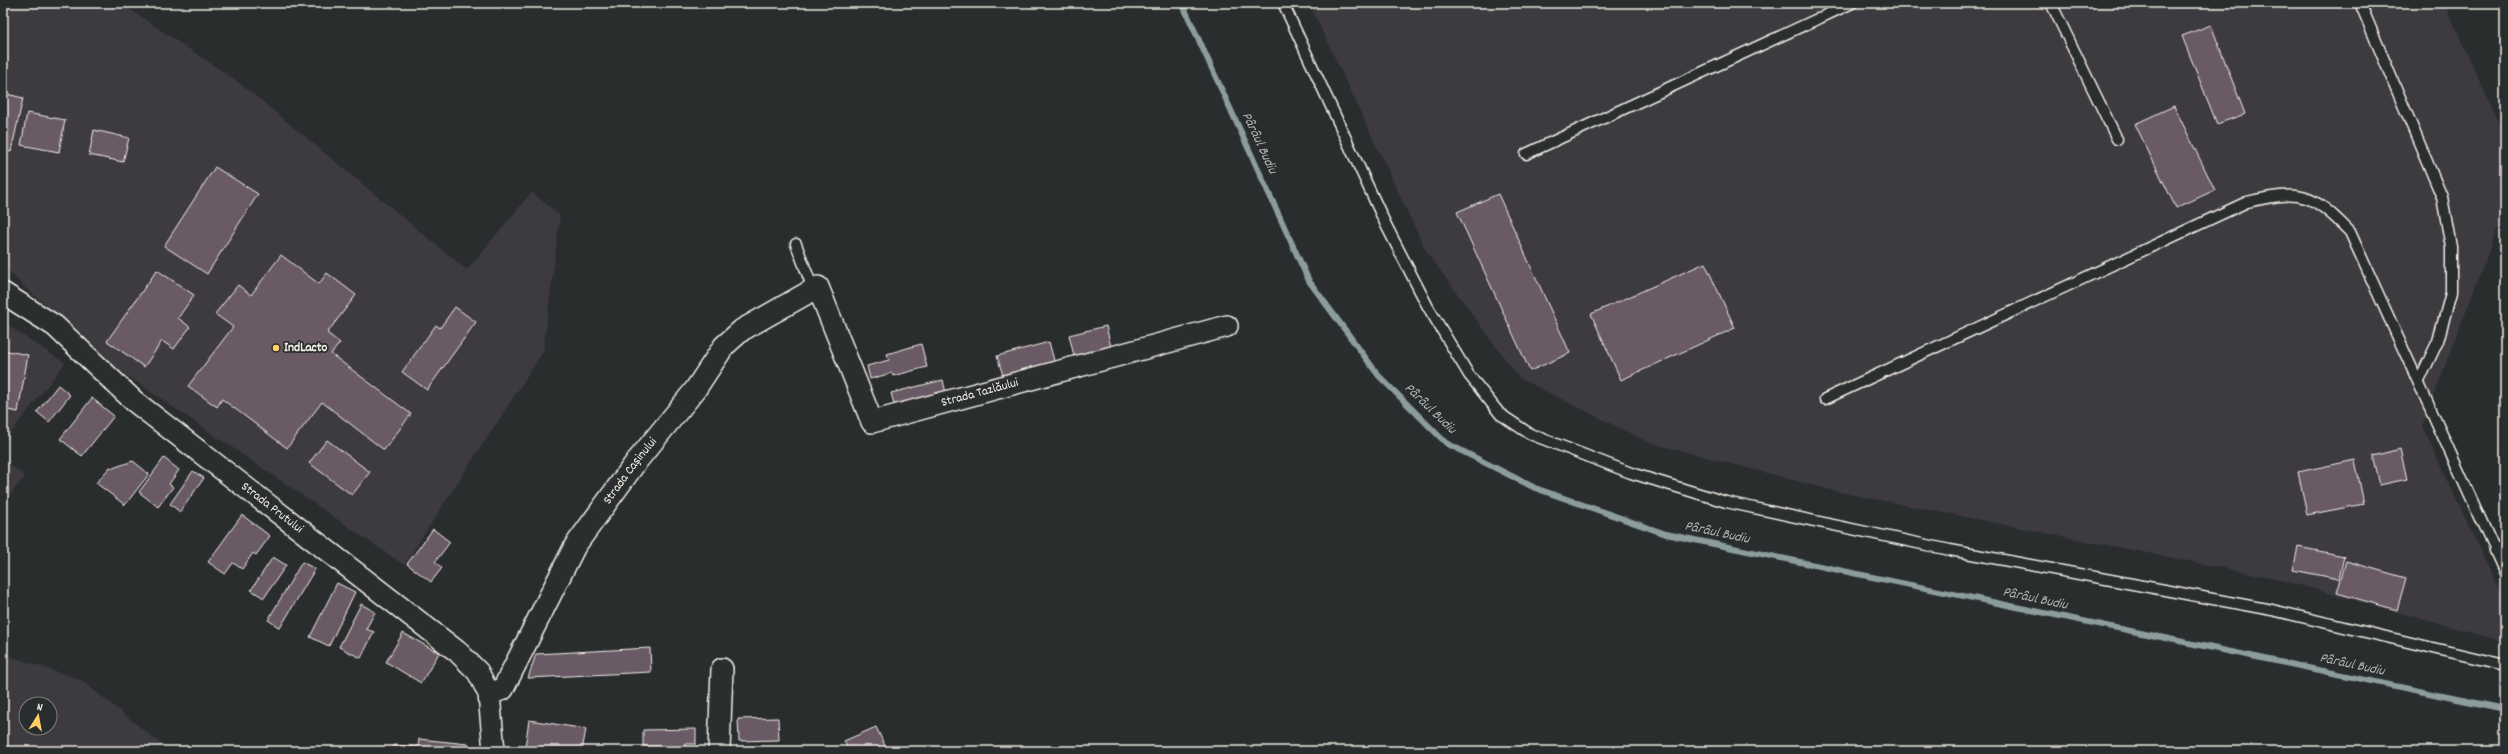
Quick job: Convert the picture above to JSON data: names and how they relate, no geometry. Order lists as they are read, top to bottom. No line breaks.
{"streets":{"street":["Strada Tazlăului","Strada Cașinului","Strada Prutului"]},"crossings":[["Strada Tazlăului","Strada Cașinului"],["Strada Cașinului","Strada Prutului"]],"water":["Pârâul Budiu"],"places":["IndLacto"],"north":"top"}
